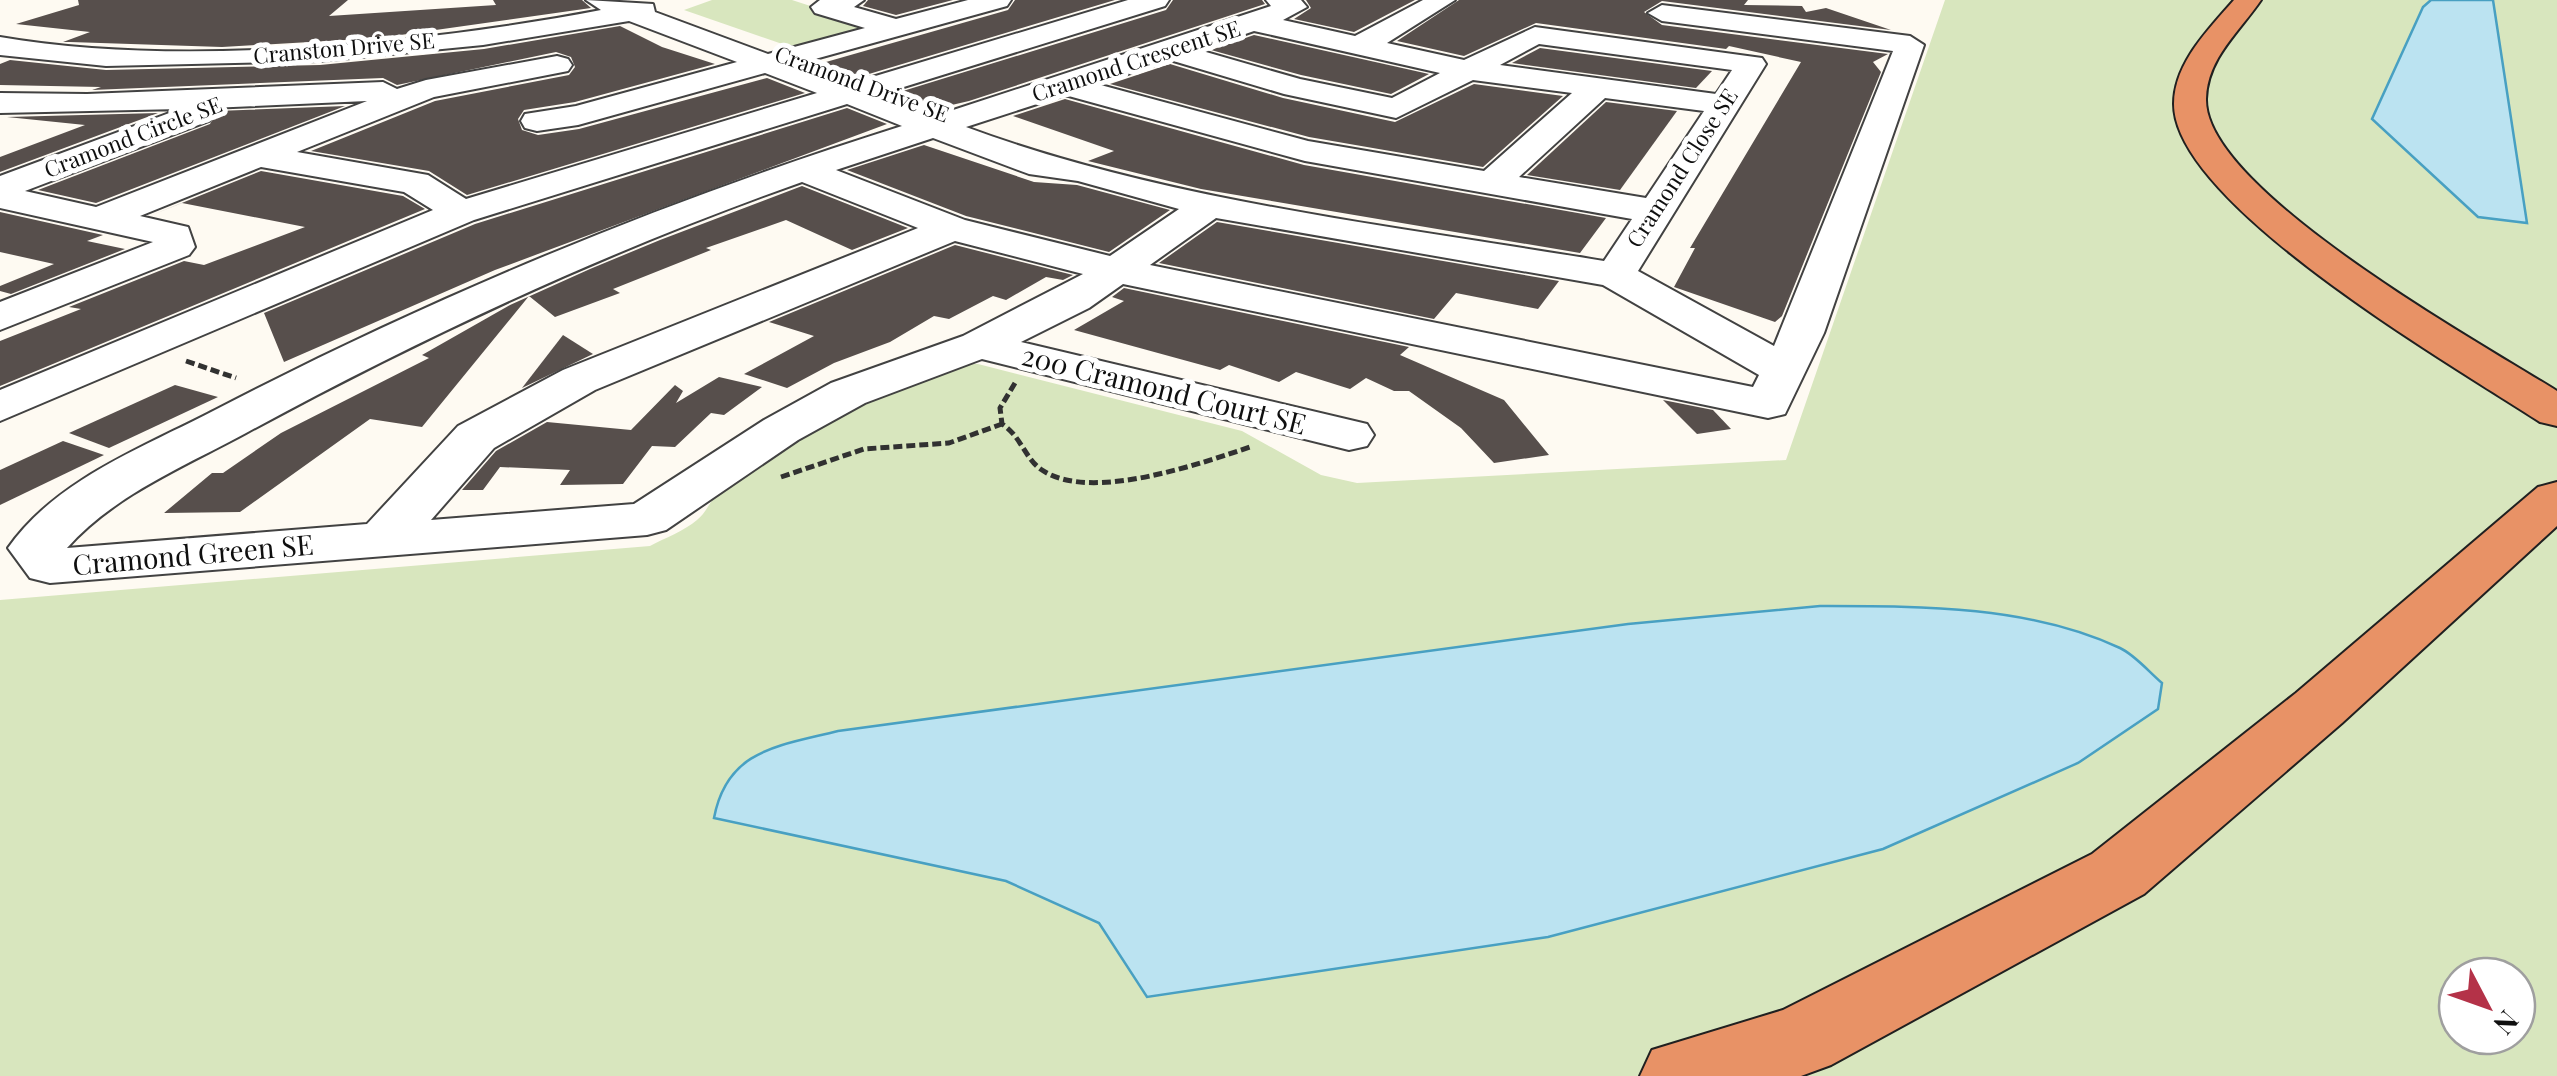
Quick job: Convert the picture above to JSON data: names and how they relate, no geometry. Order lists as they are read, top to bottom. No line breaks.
{"streets":{"street":["Cranston Drive SE","Cramond Crescent SE","Cramond Drive SE","Cramond Circle SE","Cramond Close SE","200 Cramond Court SE","Cramond Green SE"]},"crossings":[["Cranston Drive SE","Cramond Drive SE"],["Cranston Drive SE","Cramond Circle SE"],["Cramond Crescent SE","Cramond Drive SE"],["Cramond Crescent SE","Cramond Close SE"],["Cramond Crescent SE","Cramond Green SE"],["Cramond Drive SE","Cramond Close SE"],["Cramond Drive SE","Cramond Green SE"],["Cramond Close SE","Cramond Green SE"],["200 Cramond Court SE","Cramond Green SE"]],"north":"bottom right"}
